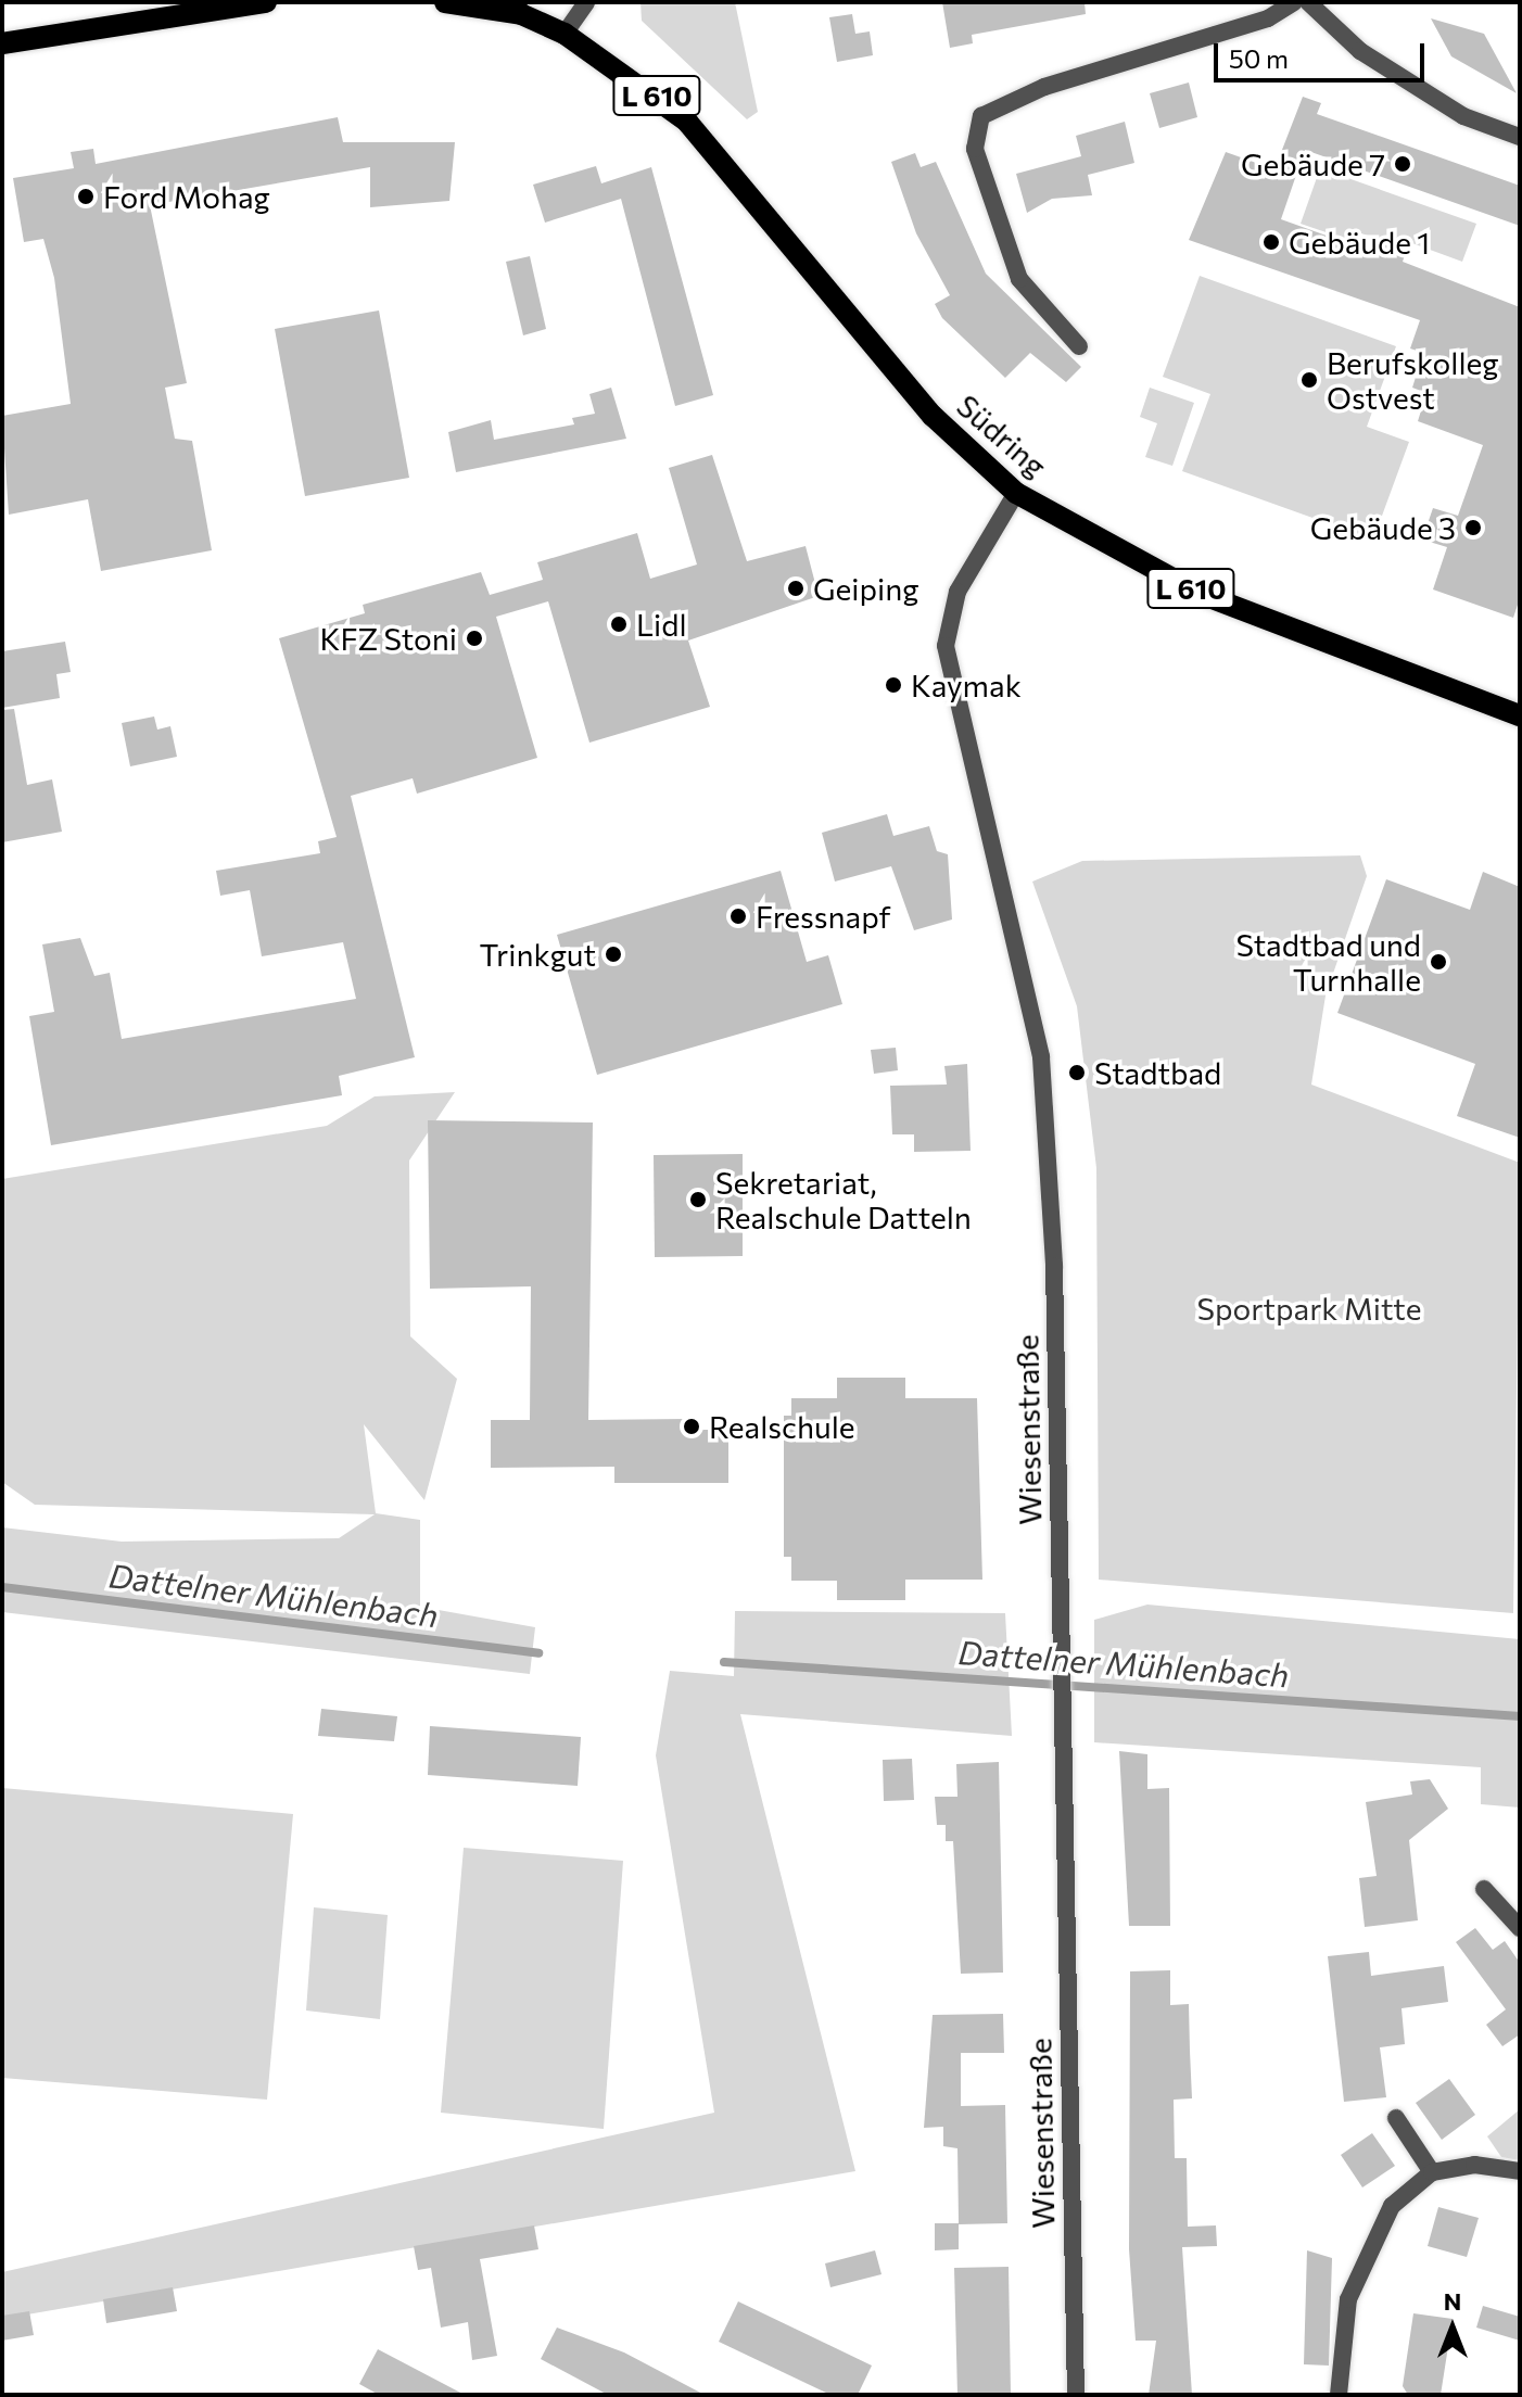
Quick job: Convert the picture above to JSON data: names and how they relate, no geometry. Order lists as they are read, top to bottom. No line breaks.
{"streets":{"main road":["L 610","Südring"],"street":["Wiesenstraße"]},"crossings":[["L 610","Südring"],["Südring","Wiesenstraße"]],"water":["Dattelner Mühlenbach"],"parks":["Sportpark Mitte"],"places":["Gebäude 7","Ford Mohag","Gebäude 1","Berufskolleg Ostvest","Gebäude 3","Geiping","Lidl","KFZ Stoni","Kaymak","Fressnapf","Trinkgut","Stadtbad und Turnhalle","Stadtbad","Sekretariat, Realschule Datteln","Realschule"],"scale_bar":"50 m","north":"top"}
